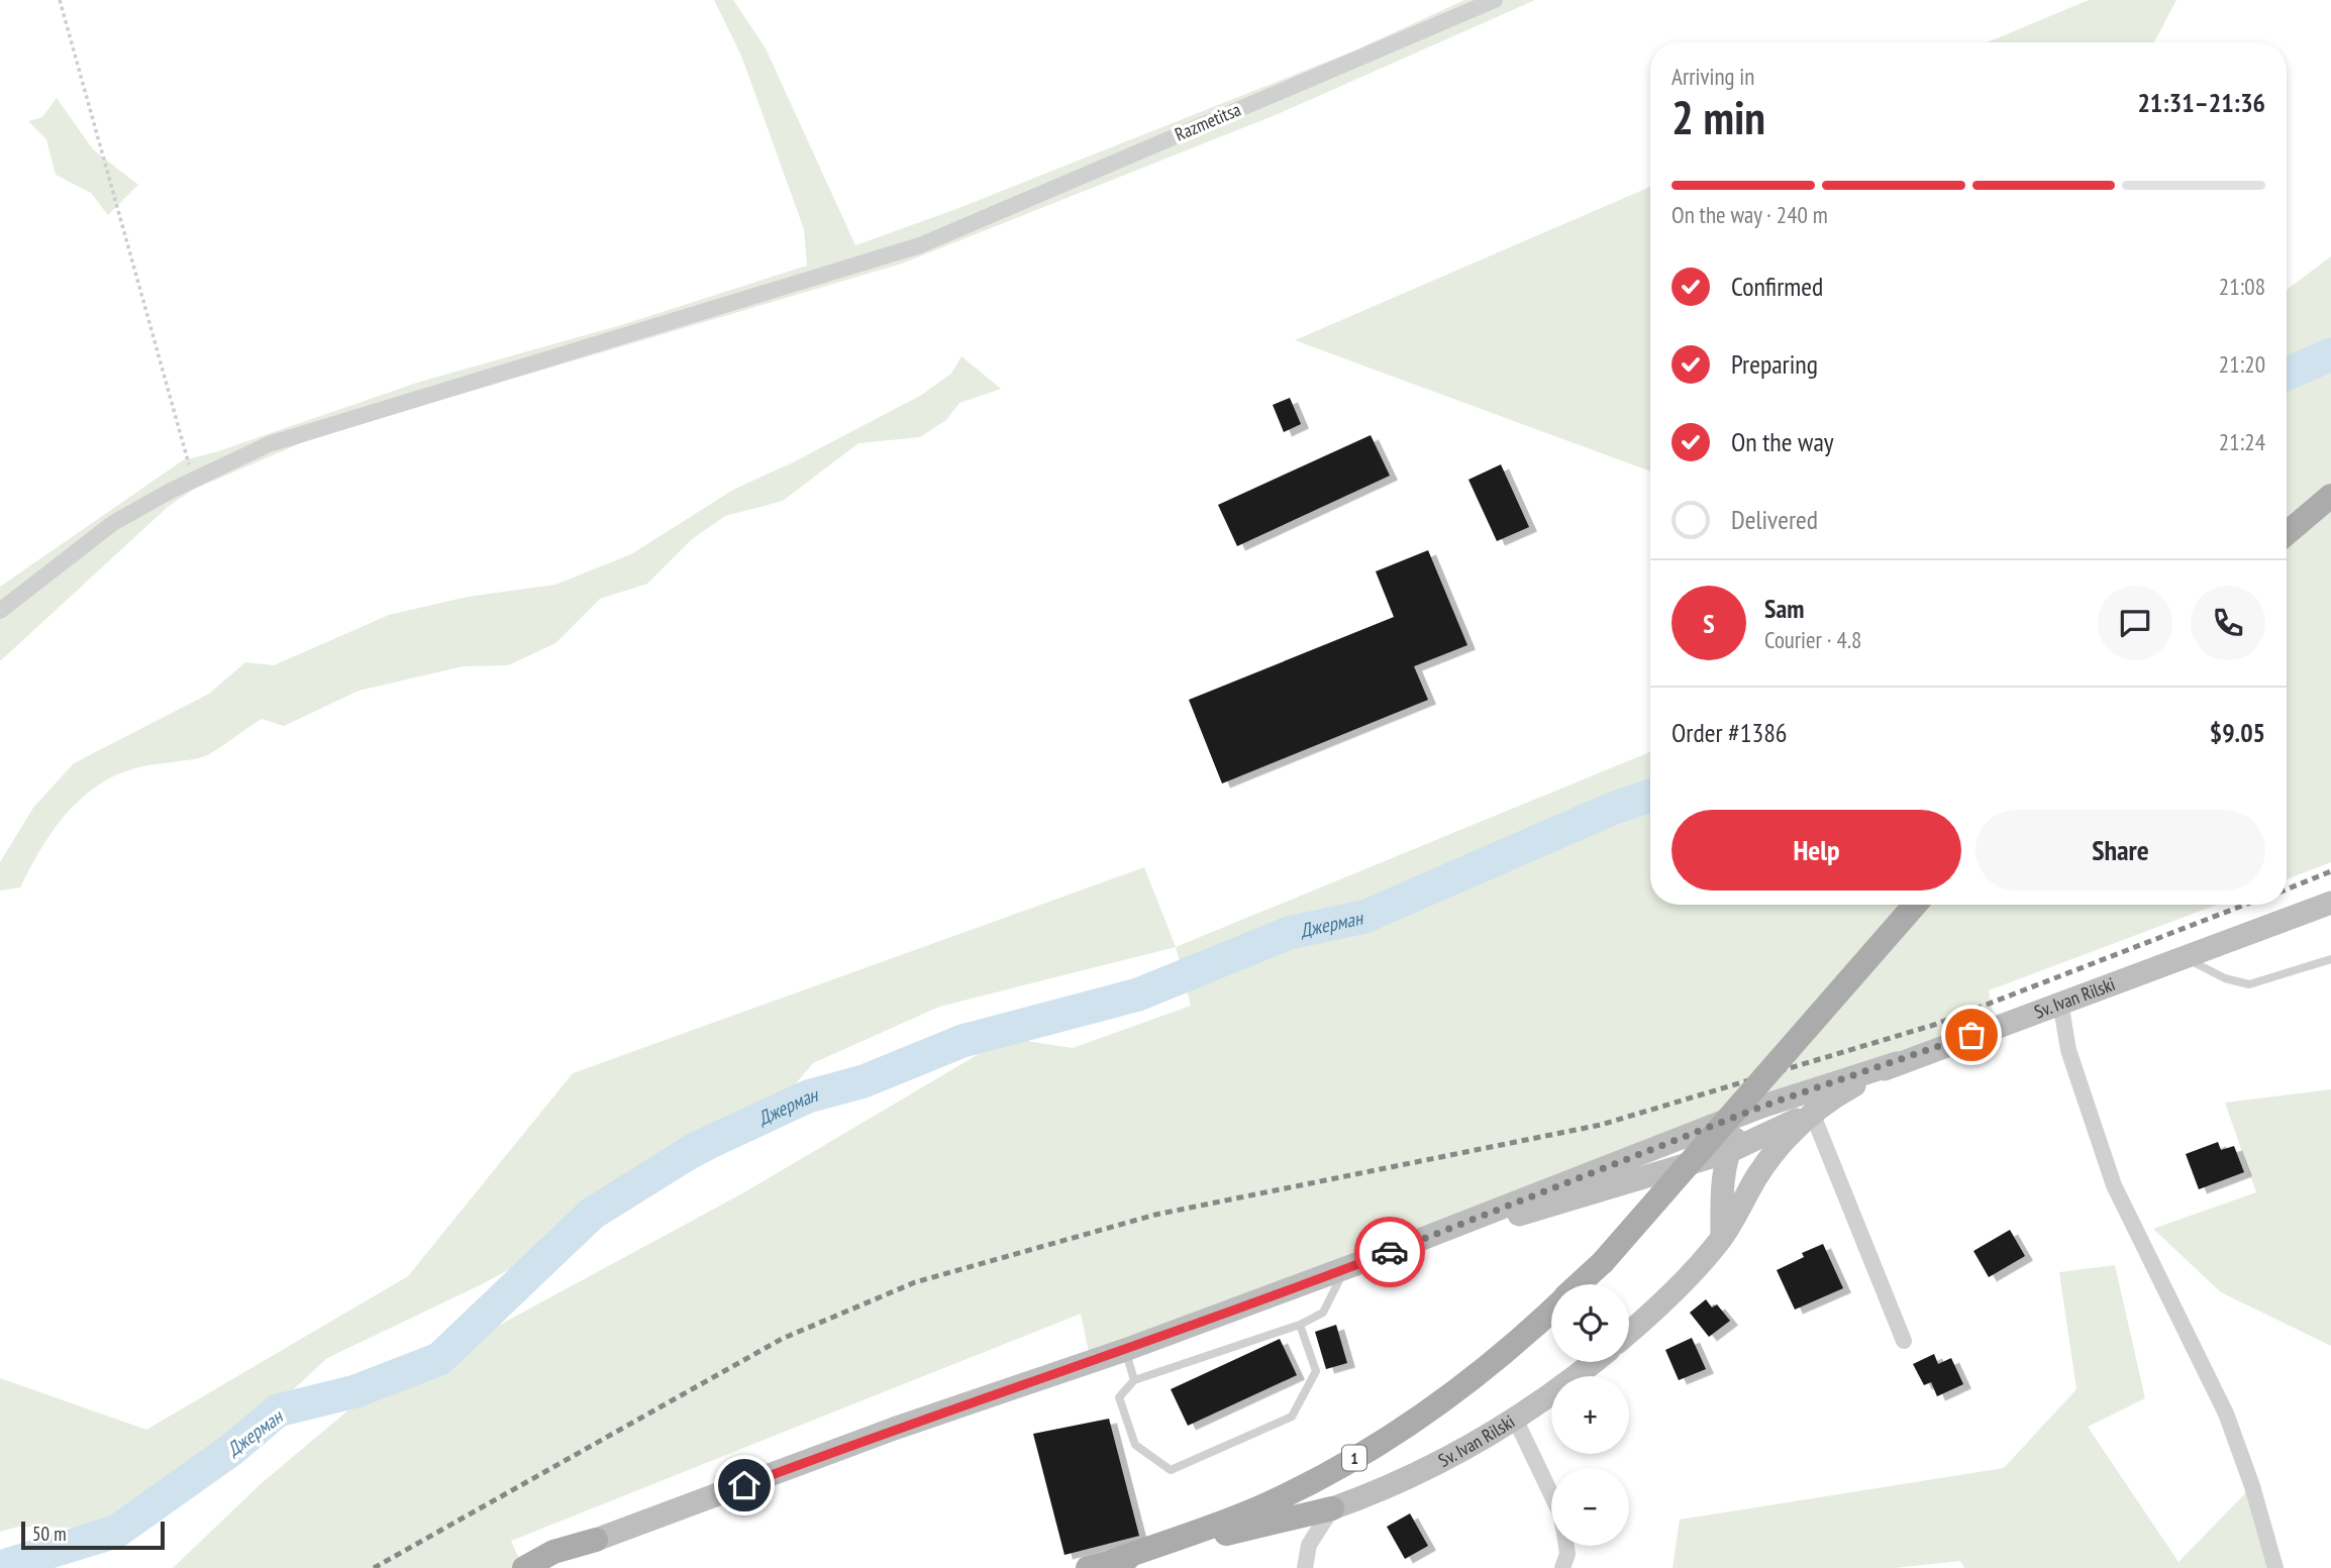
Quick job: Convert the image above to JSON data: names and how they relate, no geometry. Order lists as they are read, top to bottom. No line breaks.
{"streets":{"main road":["1"],"street":["Razmetitsa","Sv. Ivan Rilski"]},"water":["Джерман"],"scale_bar":"50 m","page":{"heading":["2 min","Arriving in","21:31–21:36"],"panel":["Sam","Courier · 4.8","Order #1386","$9.05"],"bar":"On the way · 240 m","list":[["Confirmed","21:08"],["Preparing","21:20"],["On the way","21:24"],"Delivered"],"round":"S","buttons":["Help","Share"],"map_buttons":["+","−"],"scale":"50 m"}}
